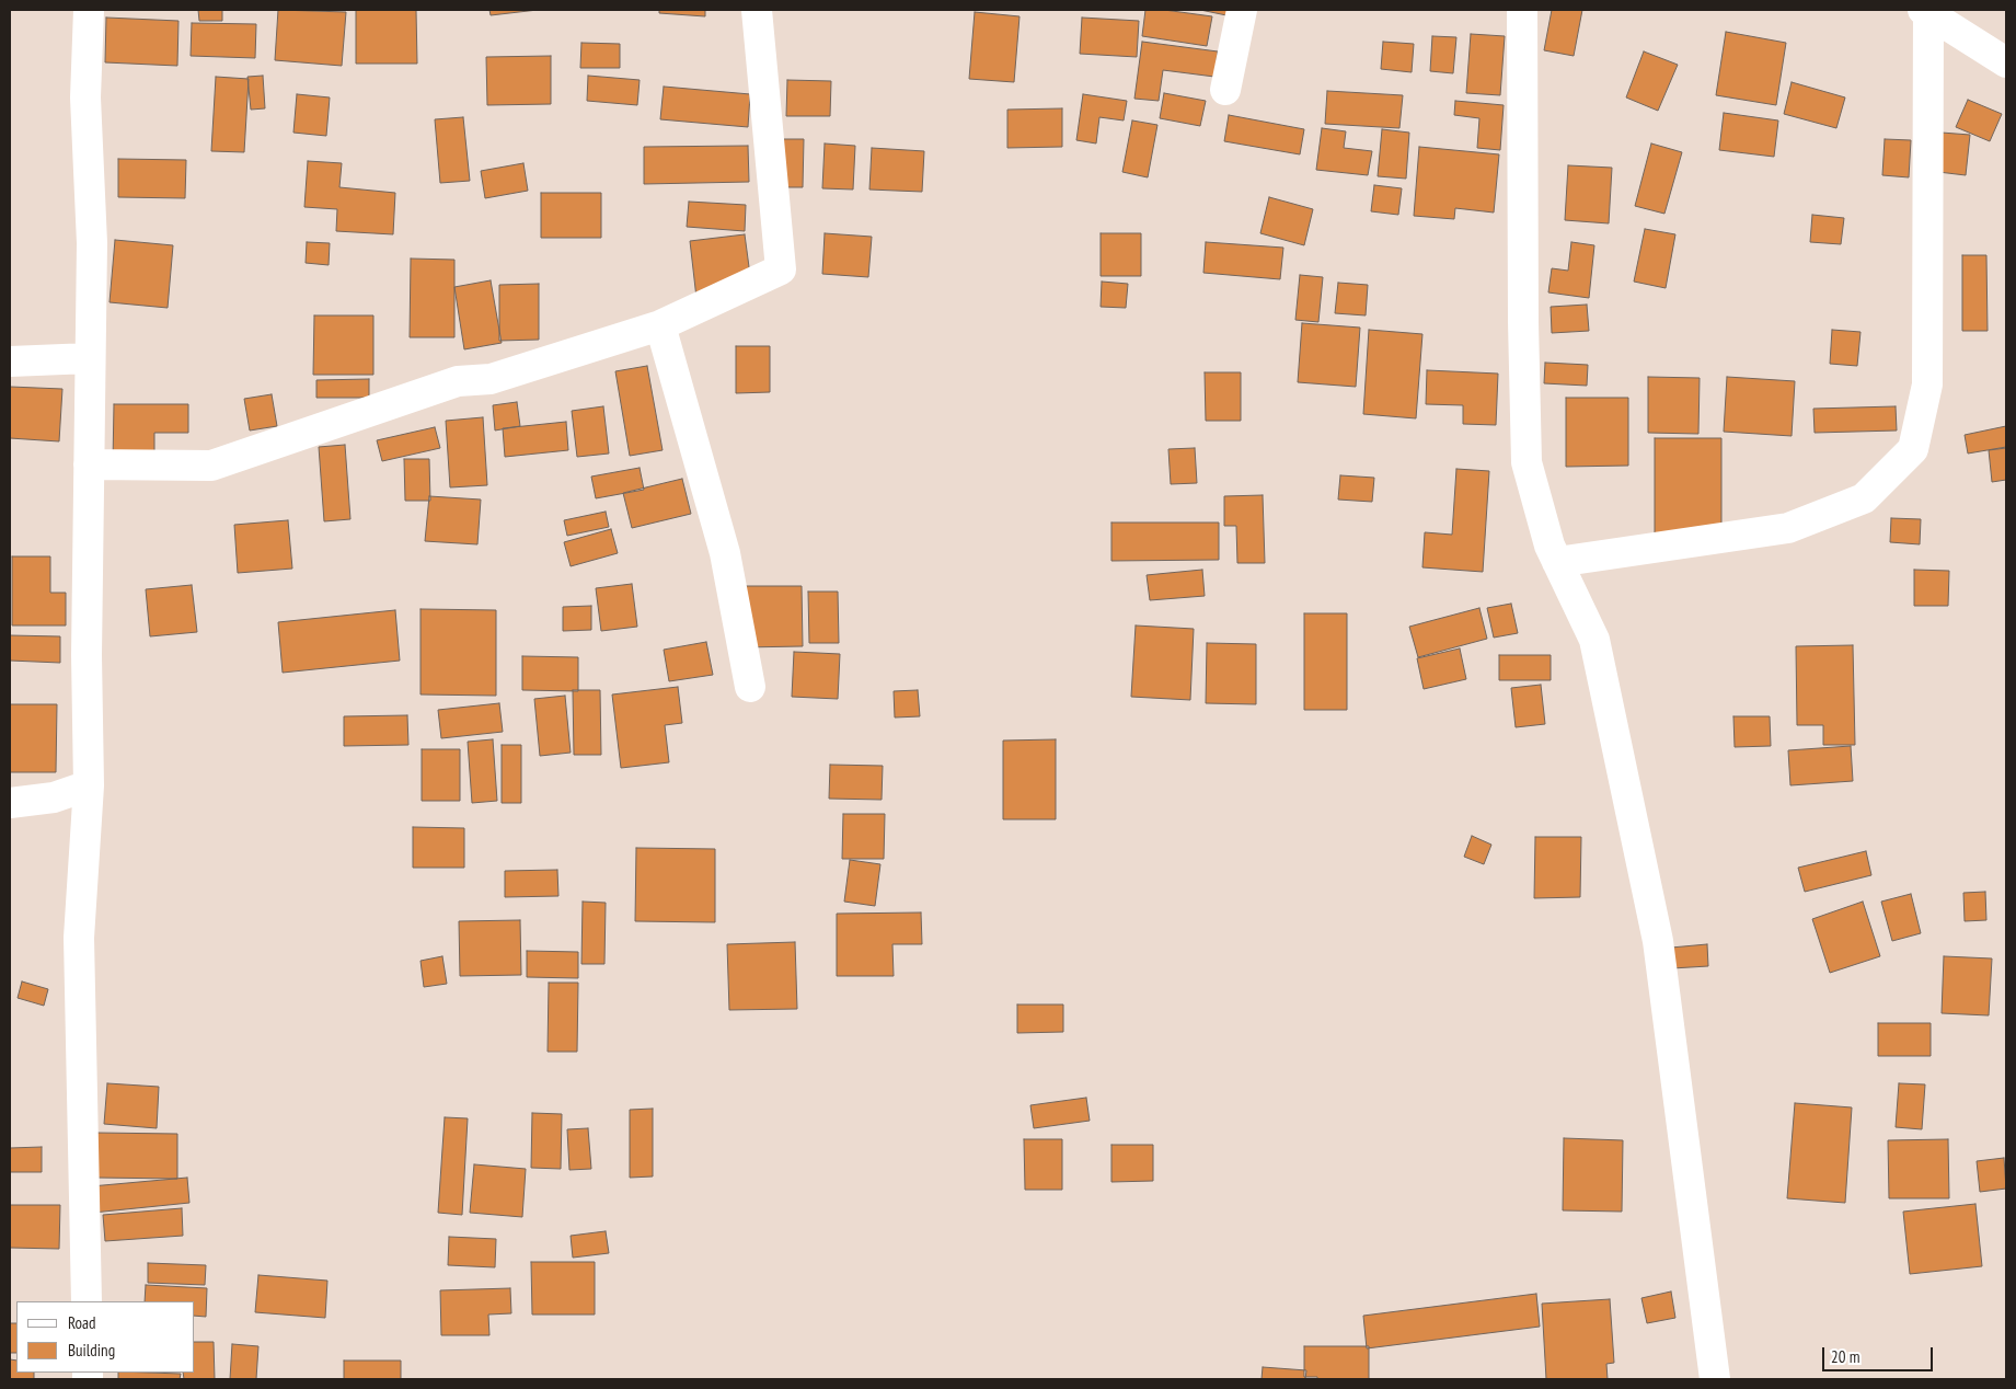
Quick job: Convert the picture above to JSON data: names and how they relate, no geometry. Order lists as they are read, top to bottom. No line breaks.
{"legend":["Road","Building"],"scale_bar":"20 m"}
